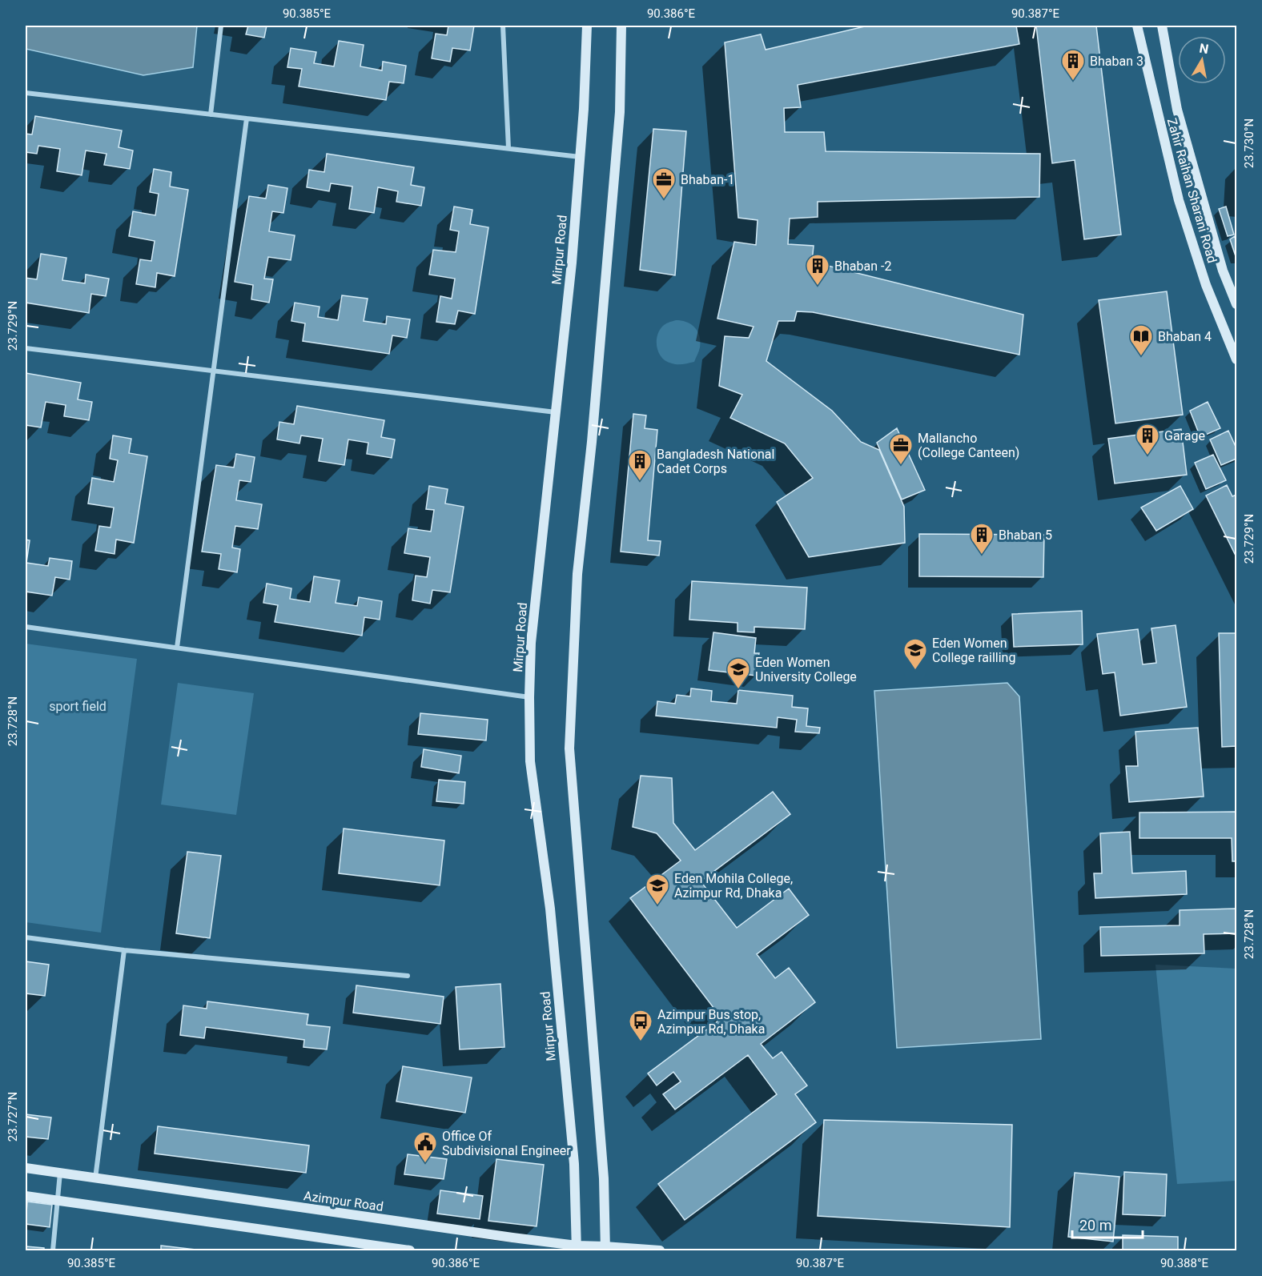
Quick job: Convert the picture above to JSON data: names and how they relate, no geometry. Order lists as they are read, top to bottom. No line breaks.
{"streets":{"main road":["Zahir Raihan Sharani Road","Mirpur Road","Azimpur Road"]},"crossings":[["Mirpur Road","Azimpur Road"]],"parks":["sport field"],"places":{"building":["Bhaban 3","Bhaban -2","Garage","Bangladesh National Cadet Corps","Bhaban 5"],"office":["Bhaban-1","Mallancho (College Canteen)"],"library":["Bhaban 4"],"school or university":["Eden Women College railling","Eden Women University College","Eden Mohila College, Azimpur Rd, Dhaka"],"bus stop":["Azimpur Bus stop, Azimpur Rd, Dhaka"],"public building":["Office Of Subdivisional Engineer"]},"scale_bar":"20 m","north":"top","coordinates":["90.385°E","90.386°E","90.387°E","23.730°N","23.729°N","23.728°N","23.727°N","90.388°E"]}
